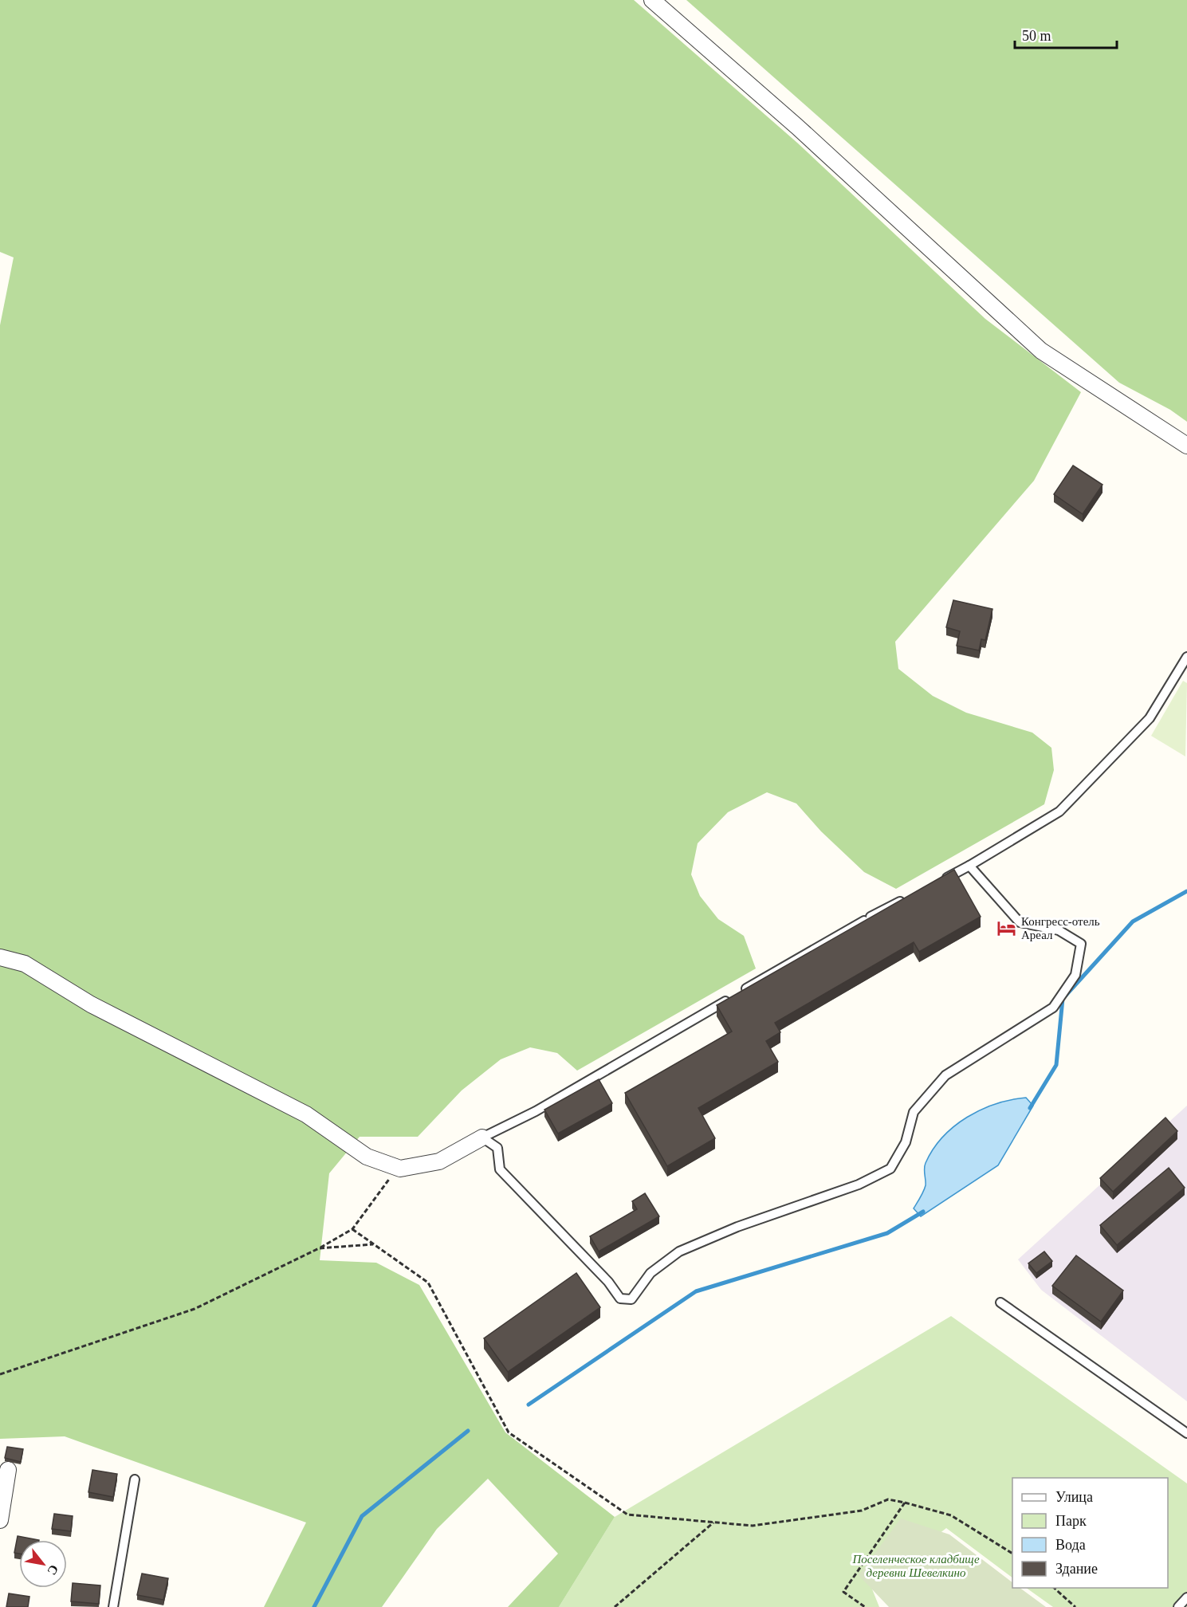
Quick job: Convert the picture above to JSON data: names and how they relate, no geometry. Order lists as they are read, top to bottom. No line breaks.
{"parks":["Поселенческое кладбище деревни Шевелкино"],"places":{"hotel":["Конгресс-отель Ареал"]},"legend":["Улица","Парк","Вода","Здание"],"scale_bar":"50 m","north":"bottom right"}
